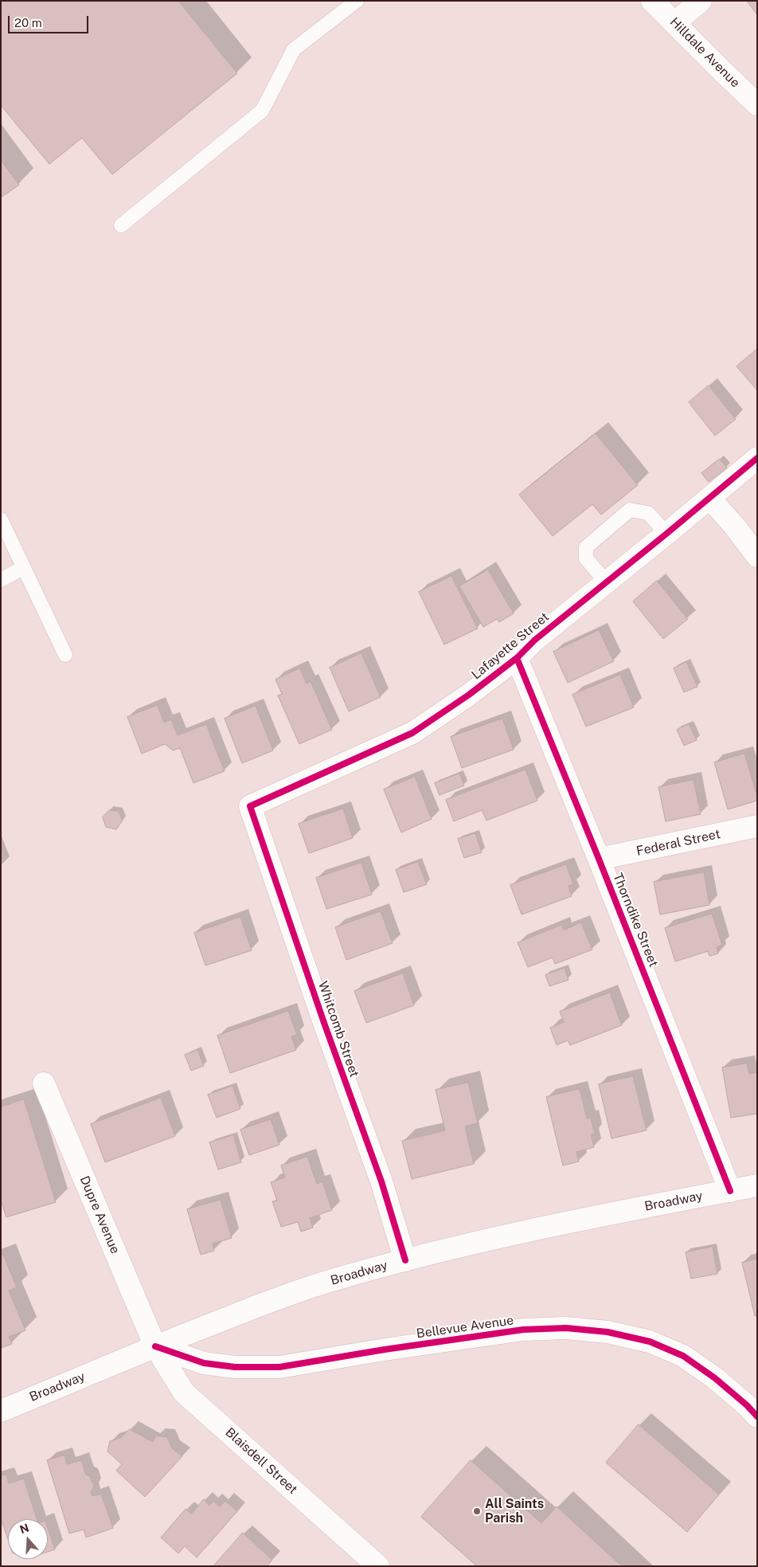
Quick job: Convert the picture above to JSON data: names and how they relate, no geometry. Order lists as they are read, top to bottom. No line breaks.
{"streets":{"street":["Hilldale Avenue","Lafayette Street","Federal Street","Thorndike Street","Whitcomb Street","Broadway","Dupre Avenue","Bellevue Avenue","Blaisdell Street"]},"crossings":[["Lafayette Street","Thorndike Street"],["Lafayette Street","Whitcomb Street"],["Federal Street","Thorndike Street"],["Thorndike Street","Broadway"],["Whitcomb Street","Broadway"],["Broadway","Dupre Avenue"],["Broadway","Bellevue Avenue"],["Broadway","Blaisdell Street"],["Dupre Avenue","Bellevue Avenue"],["Dupre Avenue","Blaisdell Street"],["Bellevue Avenue","Blaisdell Street"]],"places":["All Saints Parish"],"scale_bar":"20 m","north":"top"}
